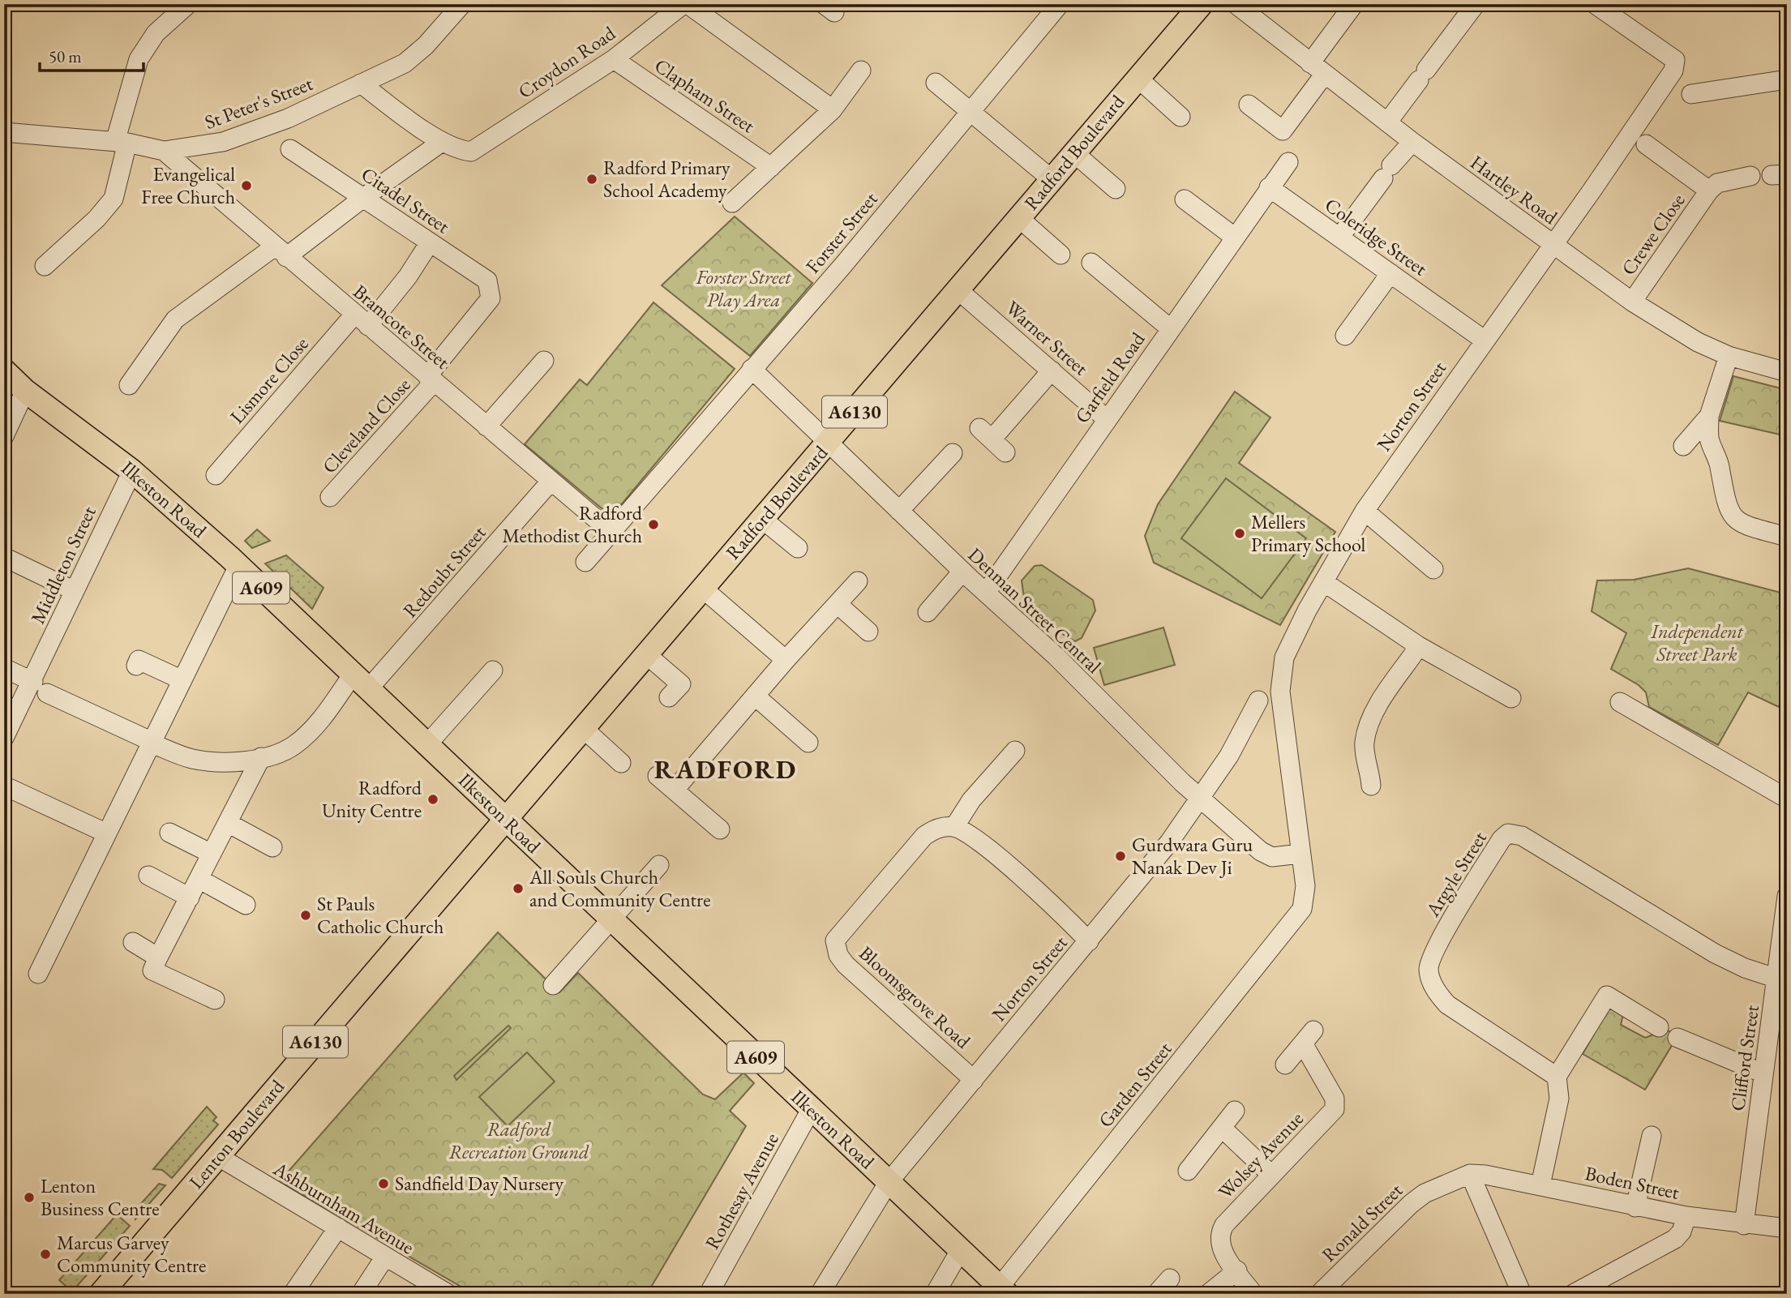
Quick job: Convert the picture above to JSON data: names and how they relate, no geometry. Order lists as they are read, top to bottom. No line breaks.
{"streets":{"main road":["Radford Boulevard","A6130","Ilkeston Road","A609","Lenton Boulevard"],"street":["Croydon Road","Clapham Street","St Peter's Street","Hartley Road","Citadel Street","Forster Street","Crewe Close","Coleridge Street","Bramcote Street","Warner Street","Garfield Road","Lismore Close","Norton Street","Cleveland Close","Middleton Street","Redoubt Street","Denman Street Central","Argyle Street","Bloomsgrove Road","Clifford Street","Garden Street","Wolsey Avenue","Boden Street","Rothesay Avenue","Ashburnham Avenue","Ronald Street"]},"crossings":[["Croydon Road","Clapham Street"],["St Peter's Street","Bramcote Street"],["Radford Boulevard","Warner Street"],["Radford Boulevard","Ilkeston Road"],["Radford Boulevard","Denman Street Central"],["Radford Boulevard","Lenton Boulevard"],["Hartley Road","Crewe Close"],["Hartley Road","Norton Street"],["Citadel Street","Lismore Close"],["Citadel Street","Cleveland Close"],["Forster Street","Bramcote Street"],["Forster Street","Denman Street Central"],["Coleridge Street","Garfield Road"],["Coleridge Street","Norton Street"],["Bramcote Street","Lismore Close"],["Bramcote Street","Cleveland Close"],["Bramcote Street","Redoubt Street"],["Warner Street","Garfield Road"],["Garfield Road","Denman Street Central"],["Norton Street","Ilkeston Road"],["Norton Street","Denman Street Central"],["Norton Street","Bloomsgrove Road"],["Norton Street","Garden Street"],["Ilkeston Road","Middleton Street"],["Ilkeston Road","Redoubt Street"],["Ilkeston Road","Garden Street"],["Ilkeston Road","Lenton Boulevard"],["Ilkeston Road","Rothesay Avenue"],["Middleton Street","Redoubt Street"],["Argyle Street","Clifford Street"],["Clifford Street","Boden Street"],["Lenton Boulevard","Ashburnham Avenue"],["Boden Street","Ronald Street"]],"districts":["RADFORD"],"parks":["Forster Street Play Area","Independent Street Park","Radford Recreation Ground"],"places":["Radford Primary School Academy","Evangelical Free Church","Radford Methodist Church","Mellers Primary School","Radford Unity Centre","Gurdwara Guru Nanak Dev Ji","All Souls Church and Community Centre","St Pauls Catholic Church","Sandfield Day Nursery","Lenton Business Centre","Marcus Garvey Community Centre"],"scale_bar":"50 m"}
